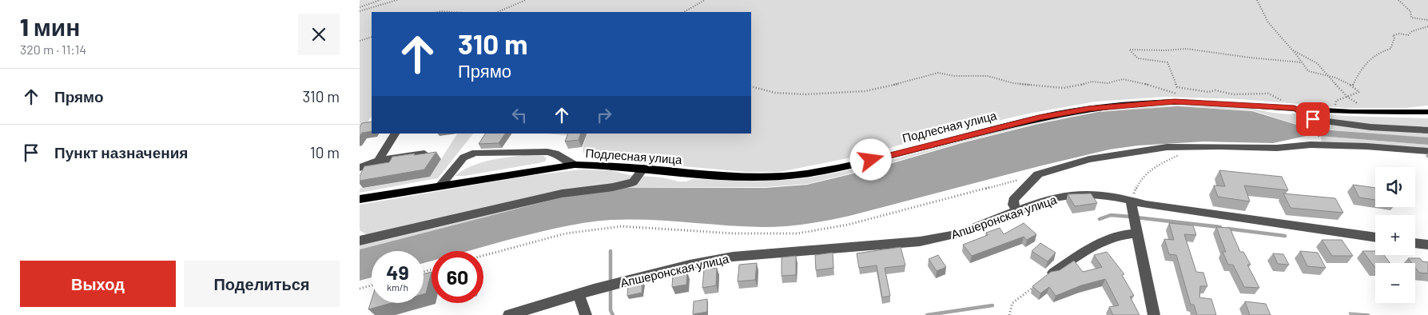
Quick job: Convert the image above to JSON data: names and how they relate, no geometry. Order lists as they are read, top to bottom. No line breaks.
{"streets":{"main road":["Подлесная улица"],"street":["Апшеронская улица"]},"page":{"heading":["1 мин","320 m · 11:14"],"turn":["310 m","Прямо"],"list":[{"name":"Прямо","value":"310 m"},{"name":"Пункт назначения","value":"10 m"}],"map_buttons":["+","−"],"speed":"49 km/h","limit":"60","buttons":["Выход","Поделиться"]}}
